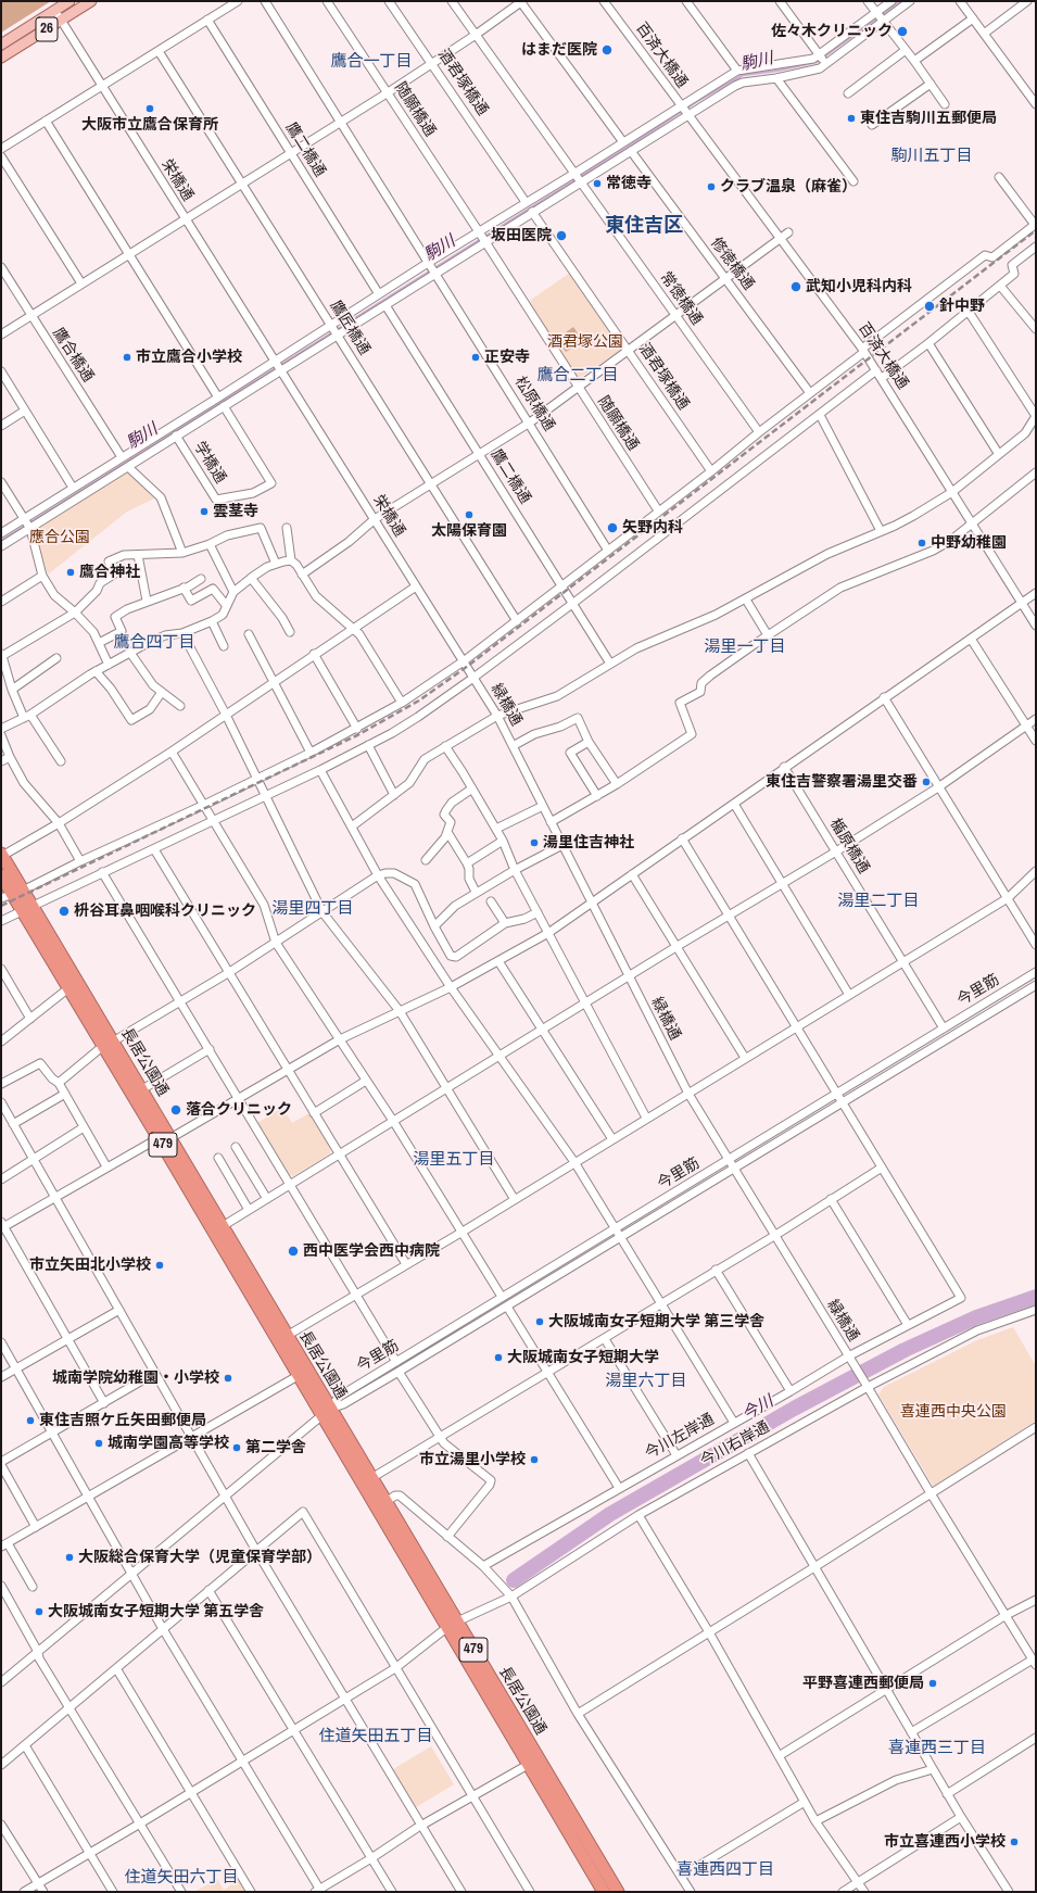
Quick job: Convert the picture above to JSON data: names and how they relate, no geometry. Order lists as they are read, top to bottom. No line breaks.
{"streets":{"highway":["長居公園通","479"],"main road":["26"],"street":["百済大橋通","酒君塚橋通","随願橋通","鷹二橋通","栄橋通","修徳橋通","常徳橋通","鷹匠橋通","鷹合橋通","松原橋通","学橋通","緑橋通","楯原橋通","今里筋","今川左岸通","今川右岸通"]},"crossings":[["26","栄橋通"],["栄橋通","緑橋通"],["緑橋通","今里筋"],["緑橋通","今川左岸通"],["緑橋通","今川右岸通"],["楯原橋通","今里筋"],["今里筋","長居公園通"],["長居公園通","今川右岸通"]],"districts":["鷹合一丁目","駒川五丁目","東住吉区","鷹合二丁目","鷹合四丁目","湯里一丁目","湯里二丁目","湯里四丁目","湯里五丁目","湯里六丁目","住道矢田五丁目","喜連西三丁目","喜連西四丁目","住道矢田六丁目"],"water":["駒川","今川"],"parks":["酒君塚公園","應合公園","喜連西中央公園"],"places":["佐々木クリニック","はまだ医院","大阪市立鷹合保育所","東住吉駒川五郵便局","常徳寺","クラブ温泉（麻雀）","坂田医院","武知小児科内科","針中野","市立鷹合小学校","正安寺","雲茎寺","太陽保育園","矢野内科","中野幼稚園","鷹合神社","東住吉警察署湯里交番","湯里住吉神社","枡谷耳鼻咽喉科クリニック","落合クリニック","西中医学会西中病院","市立矢田北小学校","大阪城南女子短期大学 第三学舎","大阪城南女子短期大学","城南学院幼稚園・小学校","東住吉照ケ丘矢田郵便局","城南学園高等学校","第二学舎","市立湯里小学校","大阪総合保育大学（児童保育学部）","大阪城南女子短期大学 第五学舎","平野喜連西郵便局","市立喜連西小学校"]}
